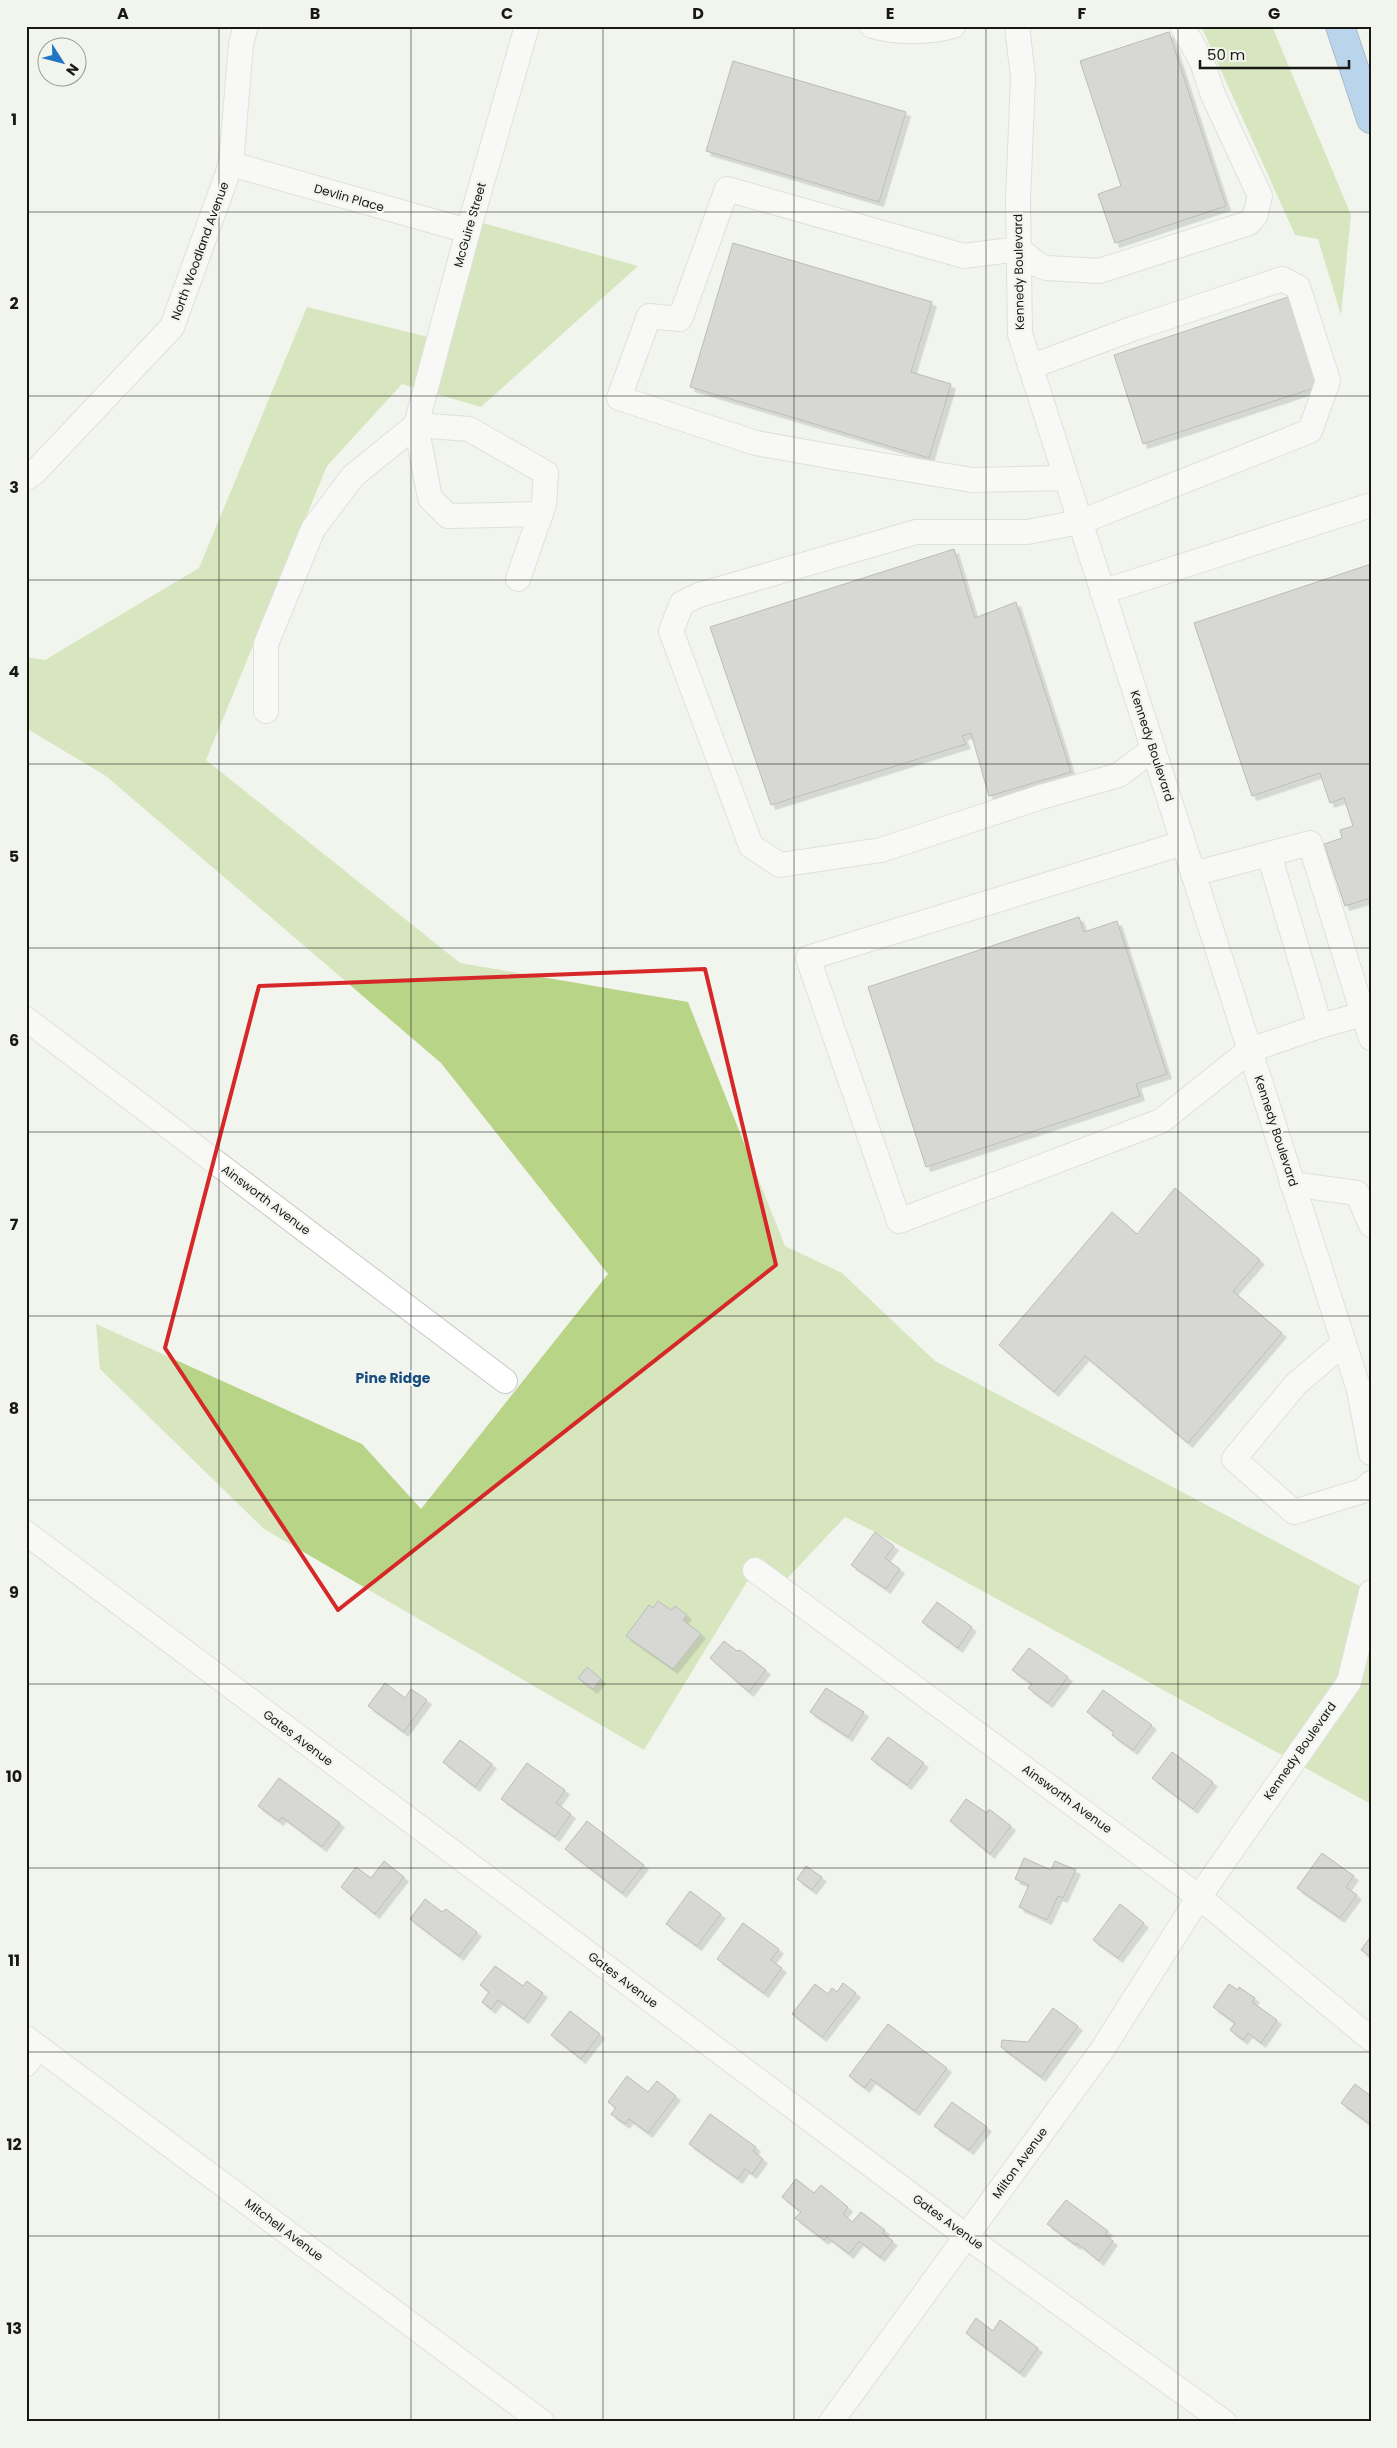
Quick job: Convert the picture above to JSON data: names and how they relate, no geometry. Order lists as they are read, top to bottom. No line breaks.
{"streets":{"street":["Devlin Place","McGuire Street","North Woodland Avenue","Kennedy Boulevard","Ainsworth Avenue","Gates Avenue","Milton Avenue","Mitchell Avenue"]},"crossings":[["Devlin Place","McGuire Street"],["Devlin Place","North Woodland Avenue"],["Kennedy Boulevard","Ainsworth Avenue"],["Kennedy Boulevard","Milton Avenue"],["Ainsworth Avenue","Milton Avenue"],["Gates Avenue","Milton Avenue"]],"districts":["Pine Ridge"],"scale_bar":"50 m","north":"bottom right","grid":{"columns":["A","B","C","D","E","F","G"],"rows":["1","2","3","4","5","6","7","8","9","10","11","12","13"]}}
